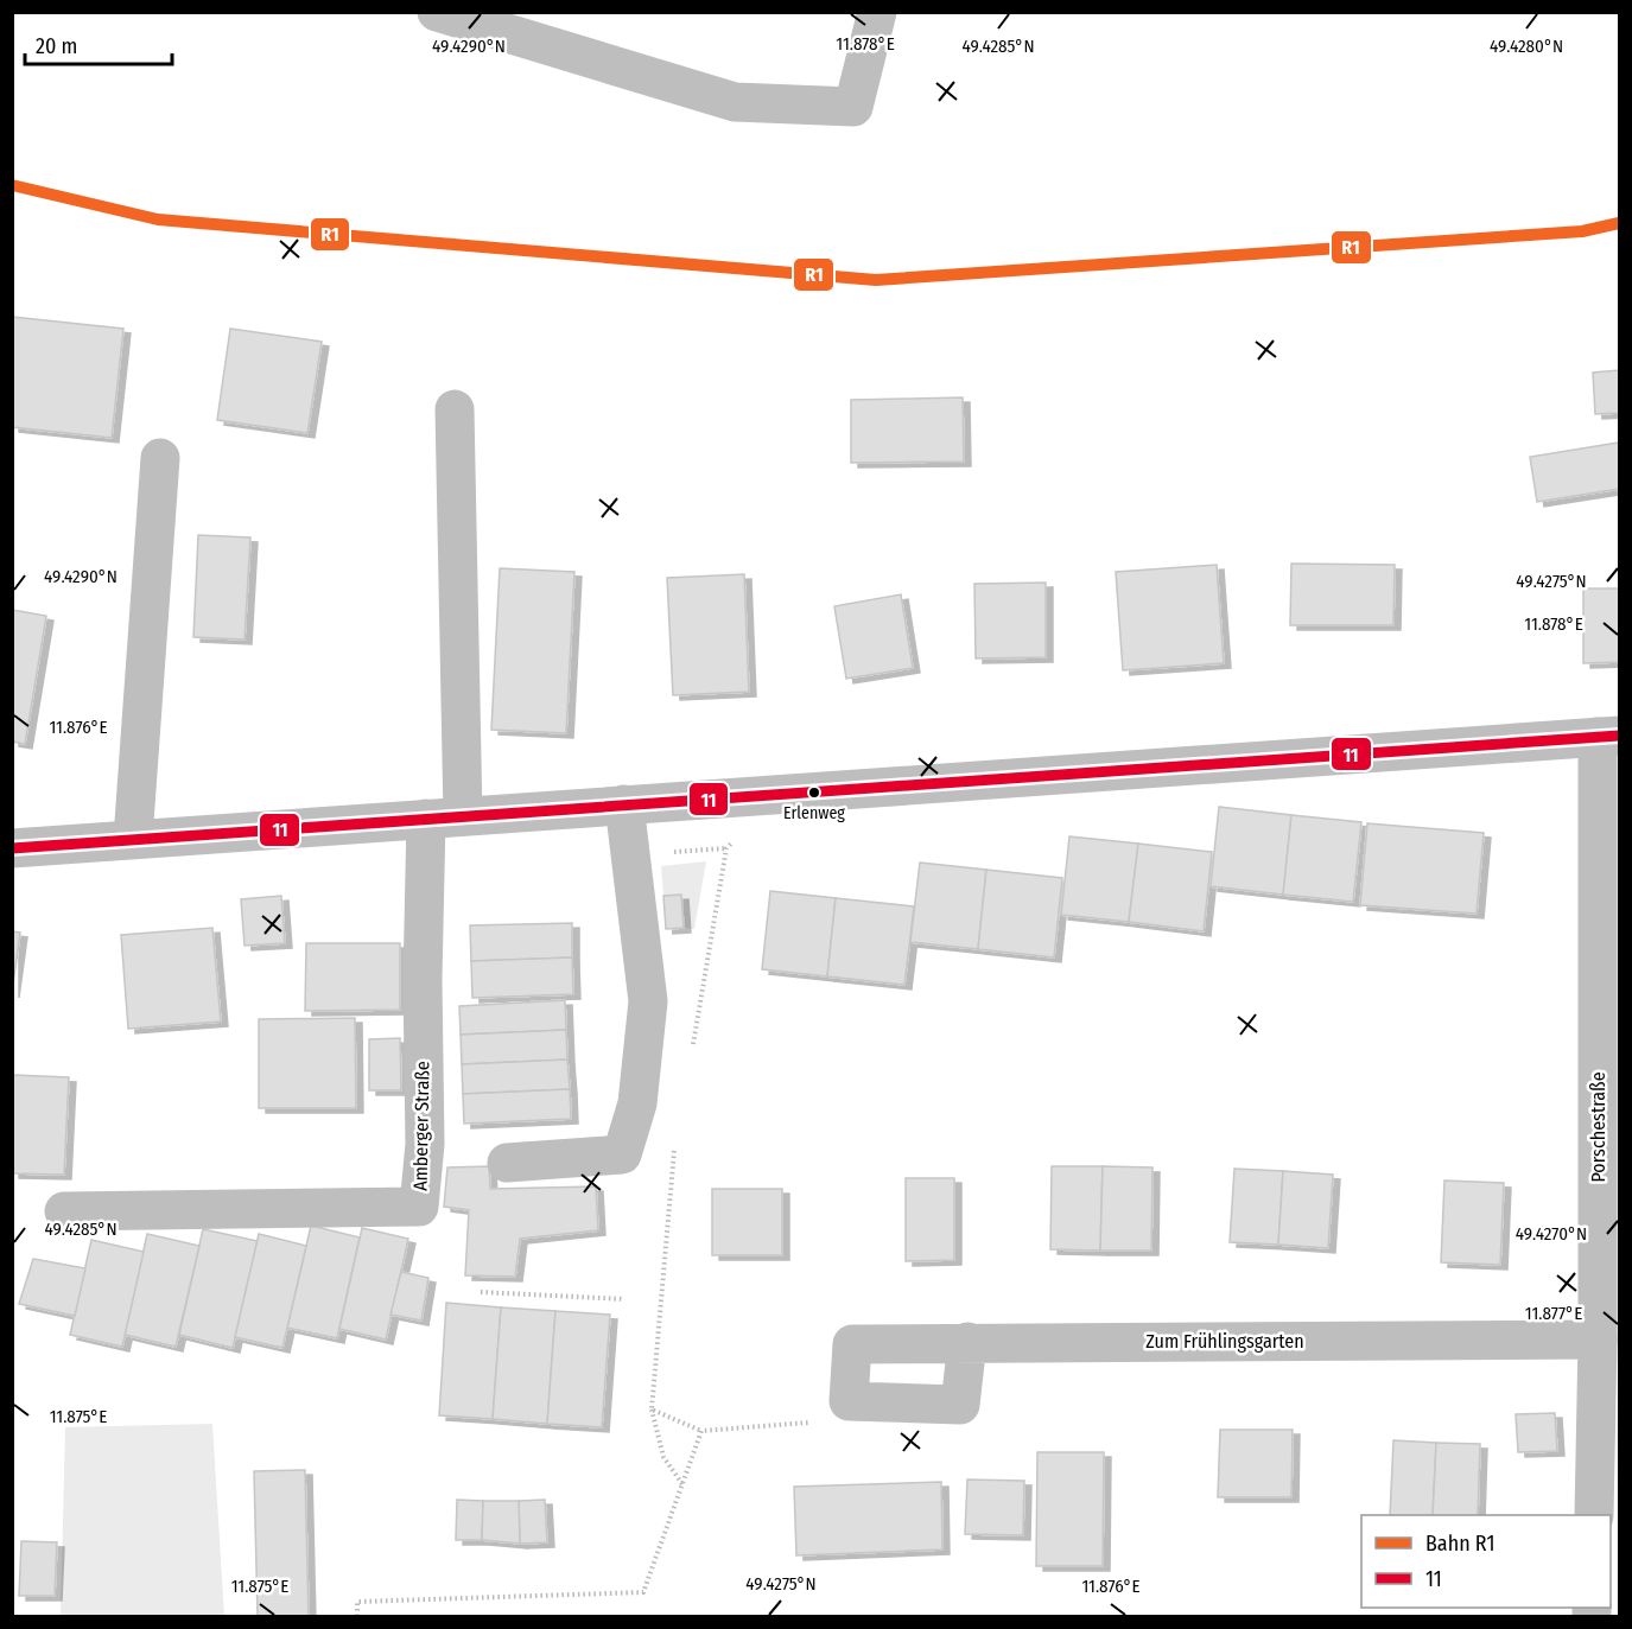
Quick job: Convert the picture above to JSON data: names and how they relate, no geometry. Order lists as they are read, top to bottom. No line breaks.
{"streets":{"street":["Amberger Straße","Porschestraße","Zum Frühlingsgarten"]},"crossings":[["Porschestraße","Zum Frühlingsgarten"]],"places":["Erlenweg"],"lines":["rail line R1","transit line 11"],"legend":["Bahn R1","11"],"scale_bar":"20 m","coordinates":["11.878°E","49.4290°N","49.4285°N","49.4280°N","49.4275°N","11.876°E","49.4270°N","11.877°E","11.875°E"]}
